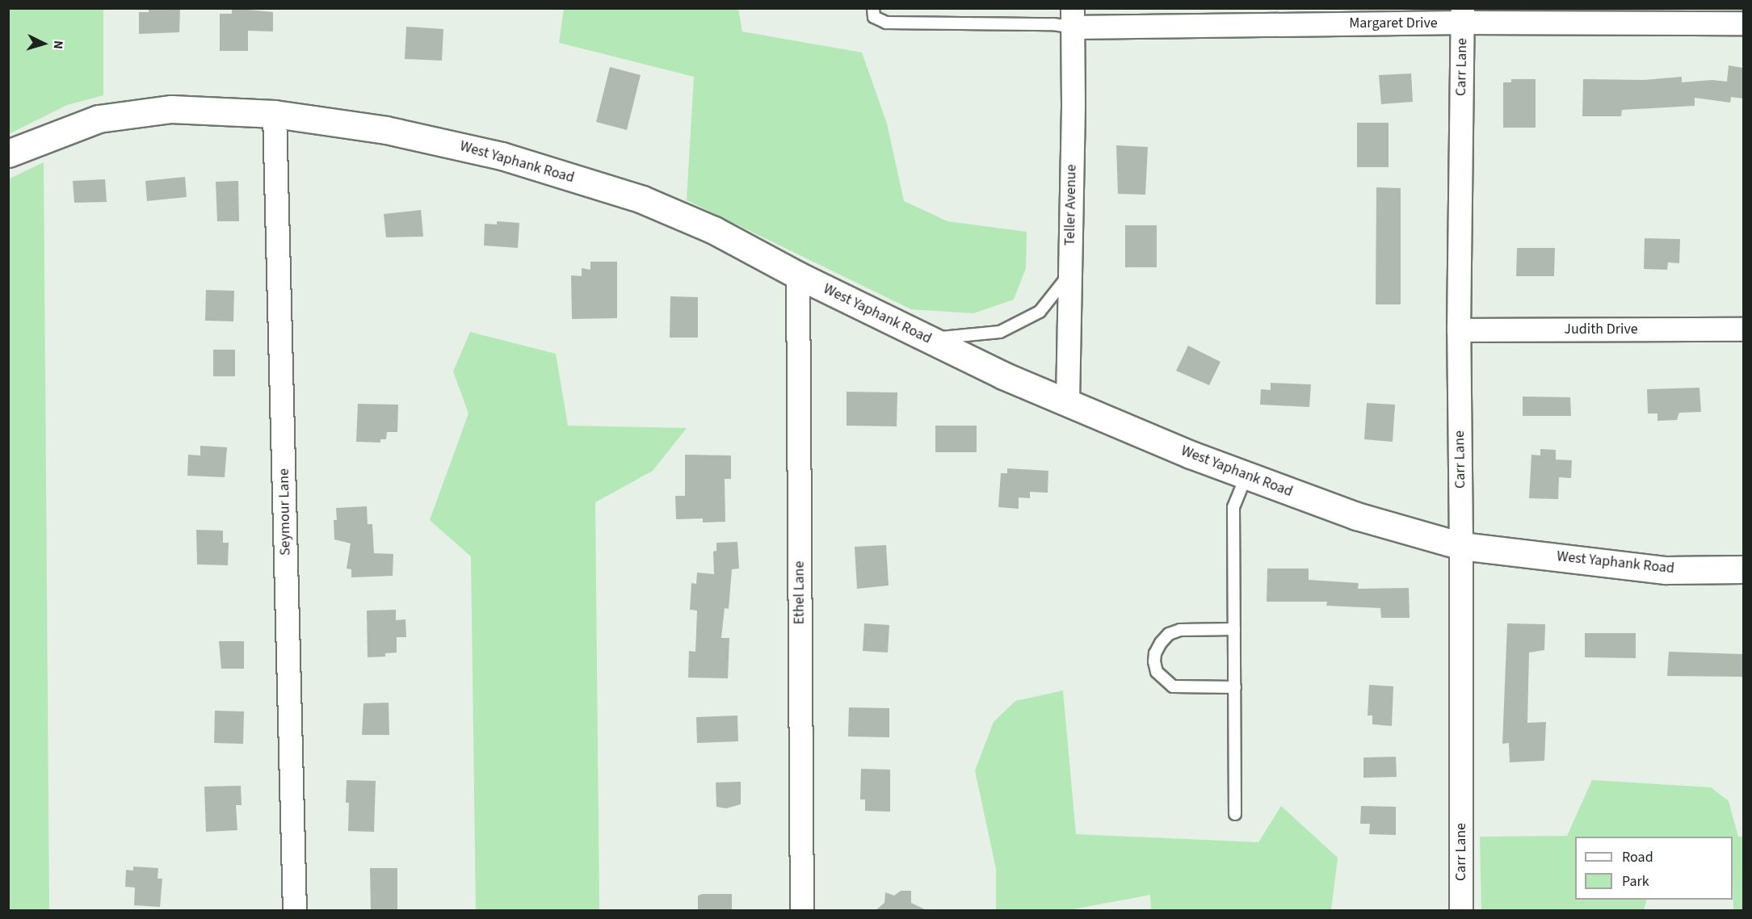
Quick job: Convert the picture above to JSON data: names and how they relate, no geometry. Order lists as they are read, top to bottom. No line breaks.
{"streets":{"street":["Margaret Drive","Carr Lane","West Yaphank Road","Teller Avenue","Judith Drive","Seymour Lane","Ethel Lane"]},"crossings":[["Margaret Drive","Carr Lane"],["Margaret Drive","Teller Avenue"],["Carr Lane","West Yaphank Road"],["Carr Lane","Judith Drive"],["West Yaphank Road","Teller Avenue"],["West Yaphank Road","Seymour Lane"],["West Yaphank Road","Ethel Lane"]],"legend":["Road","Park"],"north":"right"}
